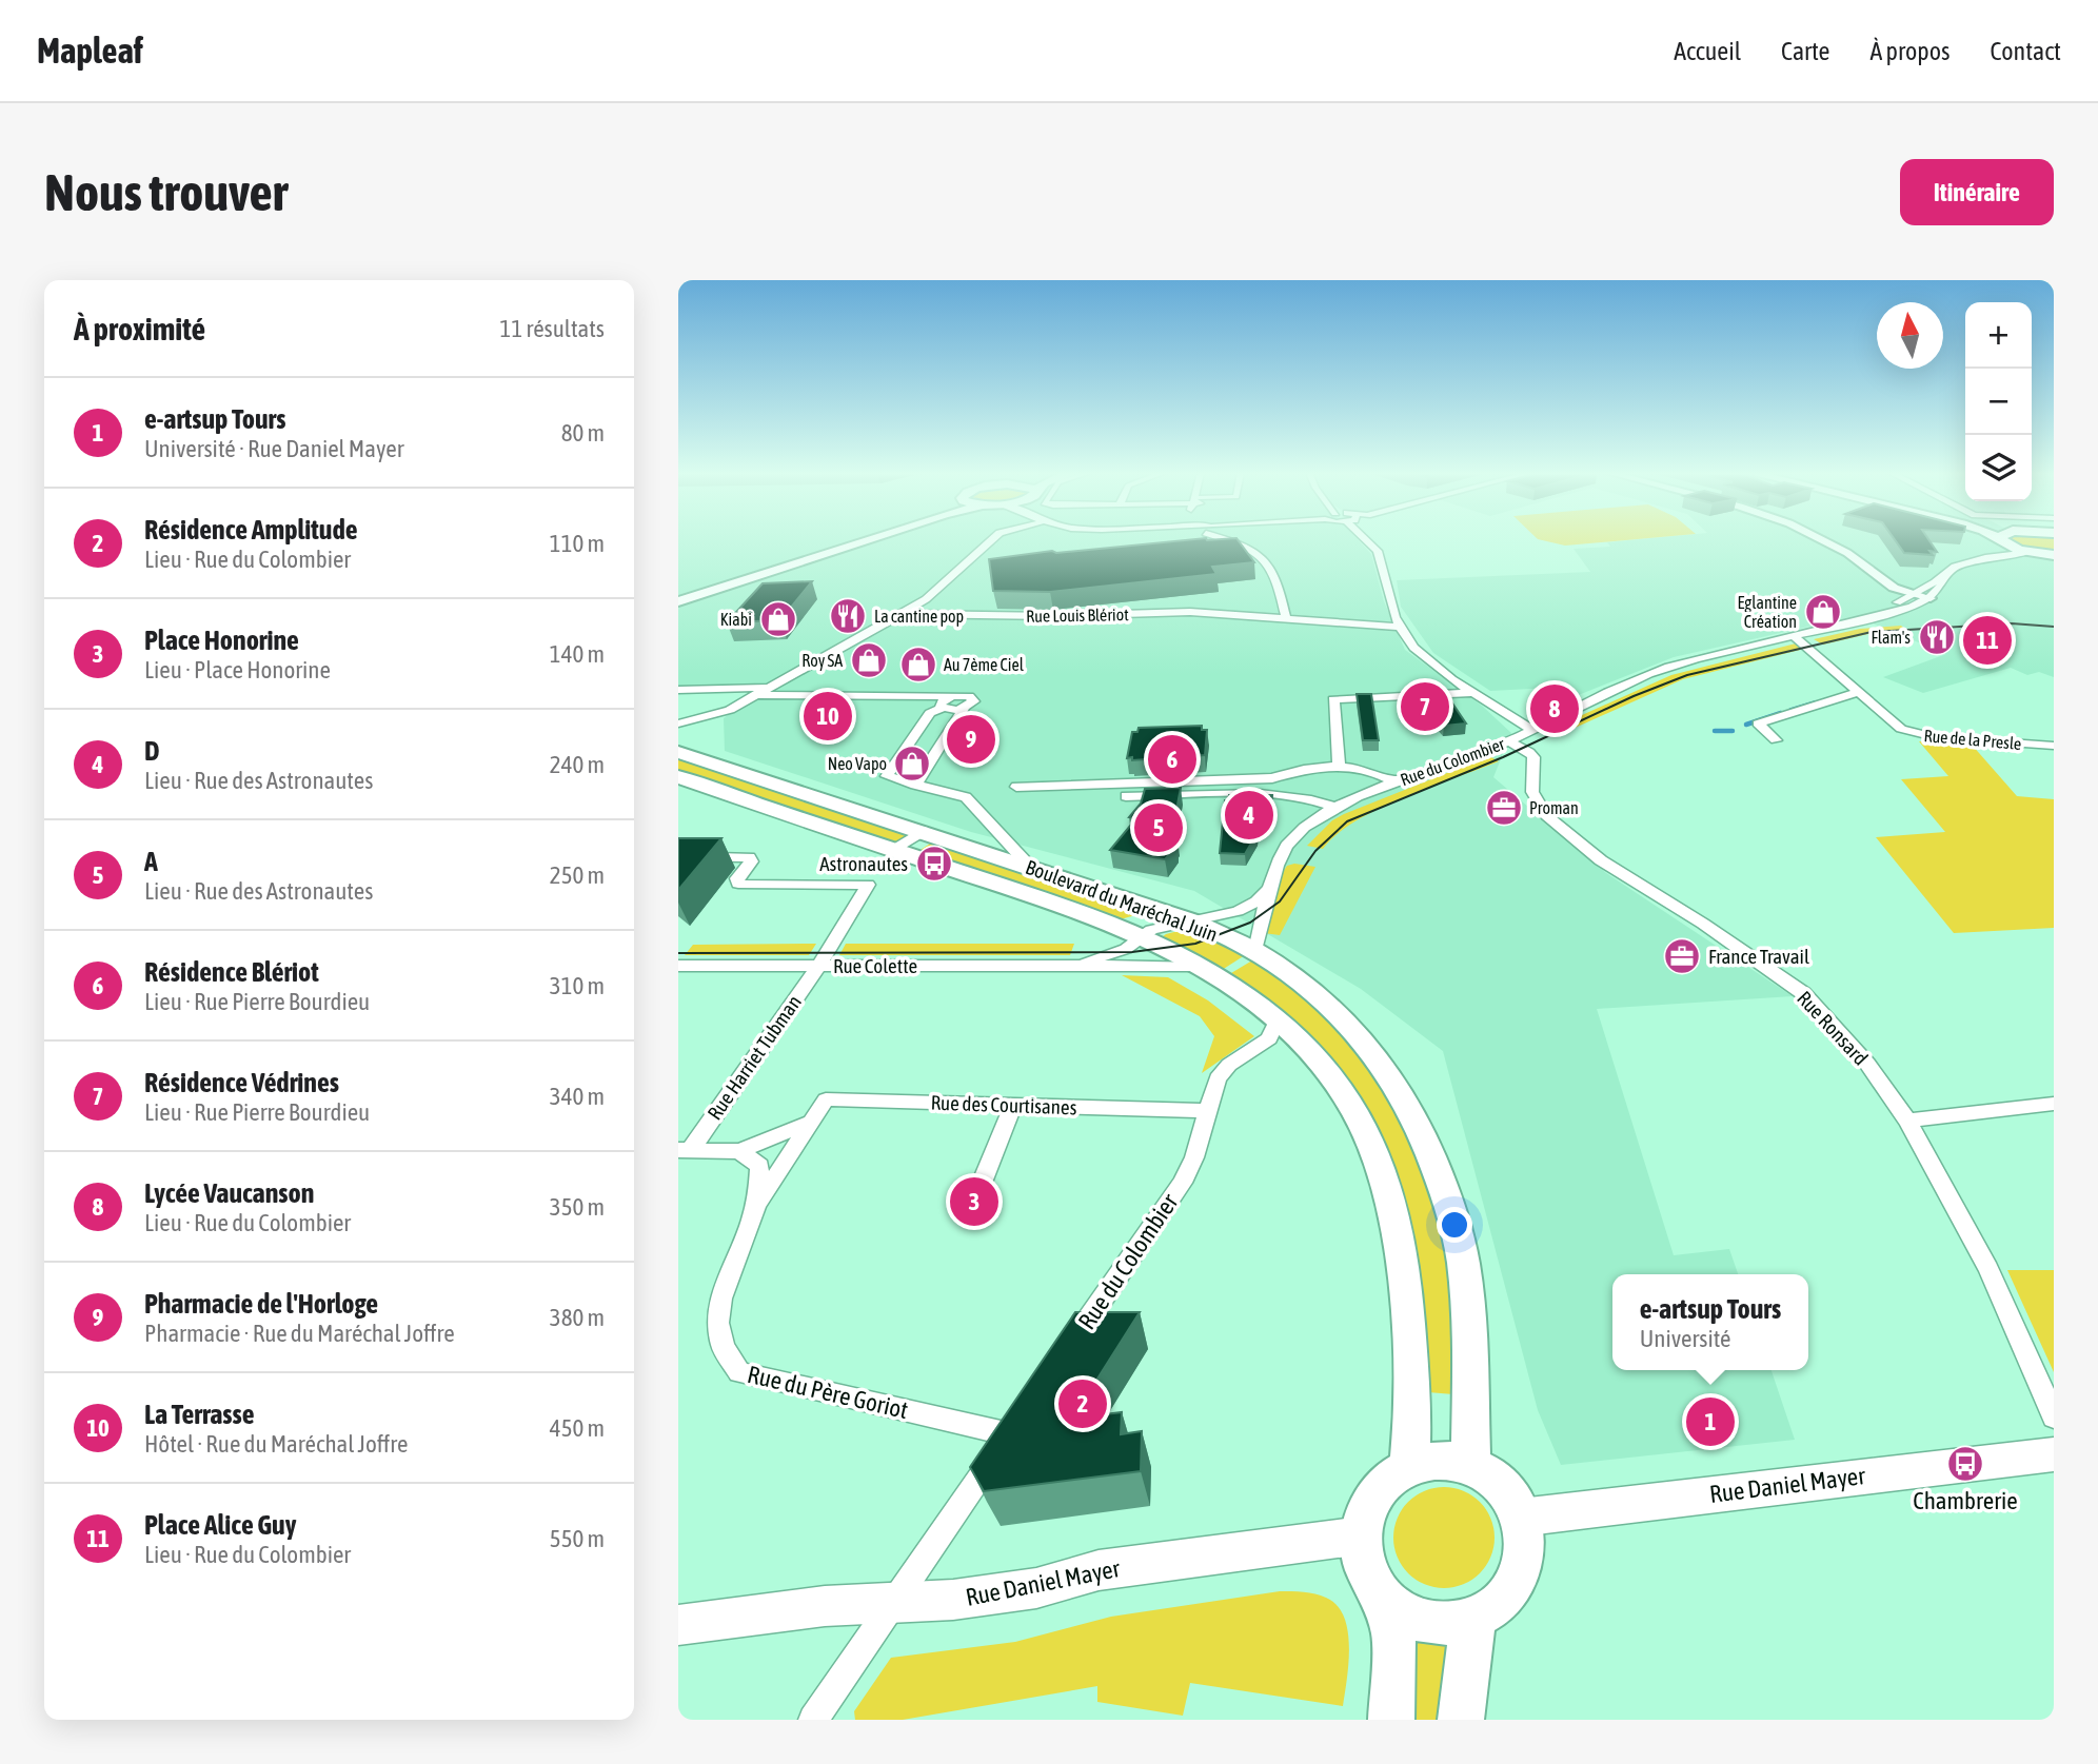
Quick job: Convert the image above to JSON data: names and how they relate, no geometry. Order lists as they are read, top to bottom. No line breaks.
{"streets":{"main road":["Boulevard du Maréchal Juin","Rue Daniel Mayer"],"street":["Rue Louis Blériot","Rue de la Presle","Rue du Colombier","Rue Colette","Rue Ronsard","Rue Harriet Tubman","Rue des Courtisanes","Rue du Père Goriot"]},"crossings":[["Rue de la Presle","Rue du Colombier"],["Rue du Colombier","Boulevard du Maréchal Juin"],["Rue du Colombier","Rue Ronsard"],["Rue du Colombier","Rue des Courtisanes"],["Boulevard du Maréchal Juin","Rue Colette"],["Boulevard du Maréchal Juin","Rue Daniel Mayer"],["Rue Colette","Rue Harriet Tubman"],["Rue des Courtisanes","Rue du Père Goriot"]],"places":{"shop":["Eglantine Création","Kiabi","Roy SA","Au 7ème Ciel","Neo Vapo"],"restaurant":["La cantine pop","Flam's"],"office":["Proman","France Travail"],"bus stop":["Astronautes","Chambrerie"]},"north":"top","page":{"header":"Mapleaf","nav":["Accueil","Carte","À propos","Contact"],"buttons":"Itinéraire","title":"Nous trouver","heading":["À proximité","11 résultats"],"map_buttons":["+","−"],"list":[{"mark":"1","name":"e-artsup Tours","note":"Université · Rue Daniel Mayer","value":"80 m"},{"mark":"2","name":"Résidence Amplitude","note":"Lieu · Rue du Colombier","value":"110 m"},{"mark":"3","name":"Place Honorine","note":"Lieu · Place Honorine","value":"140 m"},{"mark":"4","name":"D","note":"Lieu · Rue des Astronautes","value":"240 m"},{"mark":"5","name":"A","note":"Lieu · Rue des Astronautes","value":"250 m"},{"mark":"6","name":"Résidence Blériot","note":"Lieu · Rue Pierre Bourdieu","value":"310 m"},{"mark":"7","name":"Résidence Védrines","note":"Lieu · Rue Pierre Bourdieu","value":"340 m"},{"mark":"8","name":"Lycée Vaucanson","note":"Lieu · Rue du Colombier","value":"350 m"},{"mark":"9","name":"Pharmacie de l'Horloge","note":"Pharmacie · Rue du Maréchal Joffre","value":"380 m"},{"mark":"10","name":"La Terrasse","note":"Hôtel · Rue du Maréchal Joffre","value":"450 m"},{"mark":"11","name":"Place Alice Guy","note":"Lieu · Rue du Colombier","value":"550 m"}],"pins":["11","7","8","10","9","6","4","5","3","2","1"],"popup":["e-artsup Tours","Université"]}}
